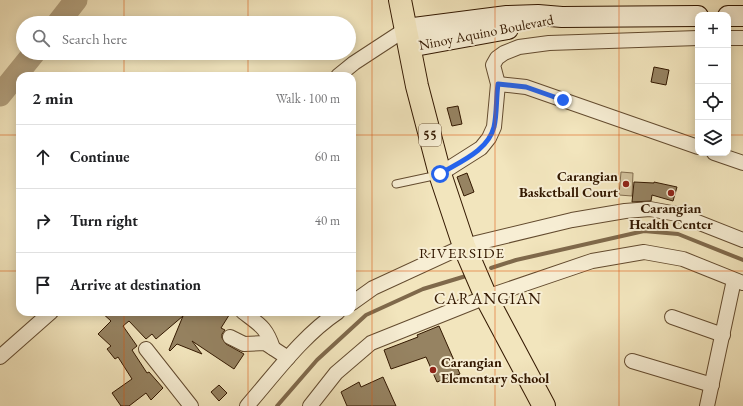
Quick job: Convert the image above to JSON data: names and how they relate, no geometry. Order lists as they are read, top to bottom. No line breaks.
{"streets":{"highway":["55"],"main road":["Ninoy Aquino Boulevard"]},"crossings":[["Ninoy Aquino Boulevard","55"]],"districts":["RIVERSIDE","CARANGIAN"],"places":["Carangian Basketball Court","Carangian Health Center","Carangian Elementary School"],"page":{"map_buttons":["+","−"],"search":"Search here","heading":["2 min","Walk · 100 m"],"list":[["Continue","60 m"],["Turn right","40 m"],"Arrive at destination"]}}
